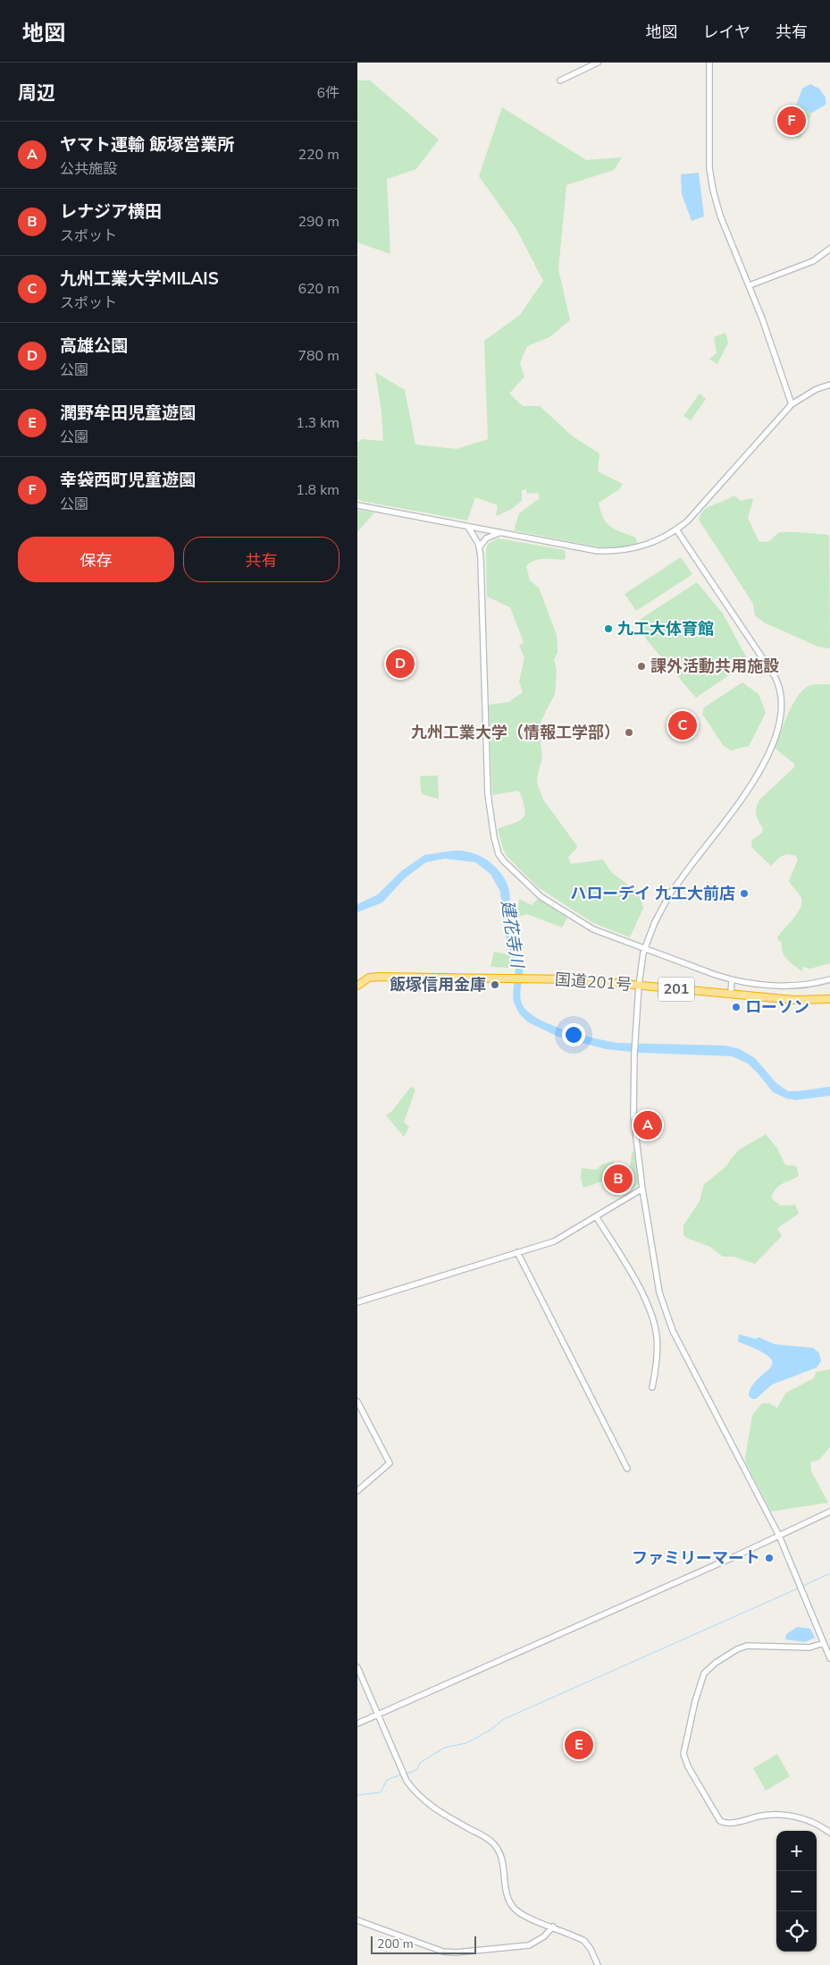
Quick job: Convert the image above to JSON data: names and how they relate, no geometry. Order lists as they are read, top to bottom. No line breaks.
{"streets":{"highway":["国道201号","201"]},"water":["建花寺川"],"places":["九工大体育館","課外活動共用施設","九州工業大学（情報工学部）","ハローデイ 九工大前店","飯塚信用金庫","ローソン","ファミリーマート"],"scale_bar":"200 m","page":{"header":"地図","nav":["地図","レイヤ","共有"],"heading":["周辺","6件"],"pins":["F","D","C","A","B","E"],"list":[{"mark":"A","name":"ヤマト運輸 飯塚営業所","note":"公共施設","value":"220 m"},{"mark":"B","name":"レナジア横田","note":"スポット","value":"290 m"},{"mark":"C","name":"九州工業大学MILAIS","note":"スポット","value":"620 m"},{"mark":"D","name":"高雄公園","note":"公園","value":"780 m"},{"mark":"E","name":"潤野牟田児童遊園","note":"公園","value":"1.3 km"},{"mark":"F","name":"幸袋西町児童遊園","note":"公園","value":"1.8 km"}],"buttons":["保存","共有"],"map_buttons":["+","−"],"scale":"200 m"}}
